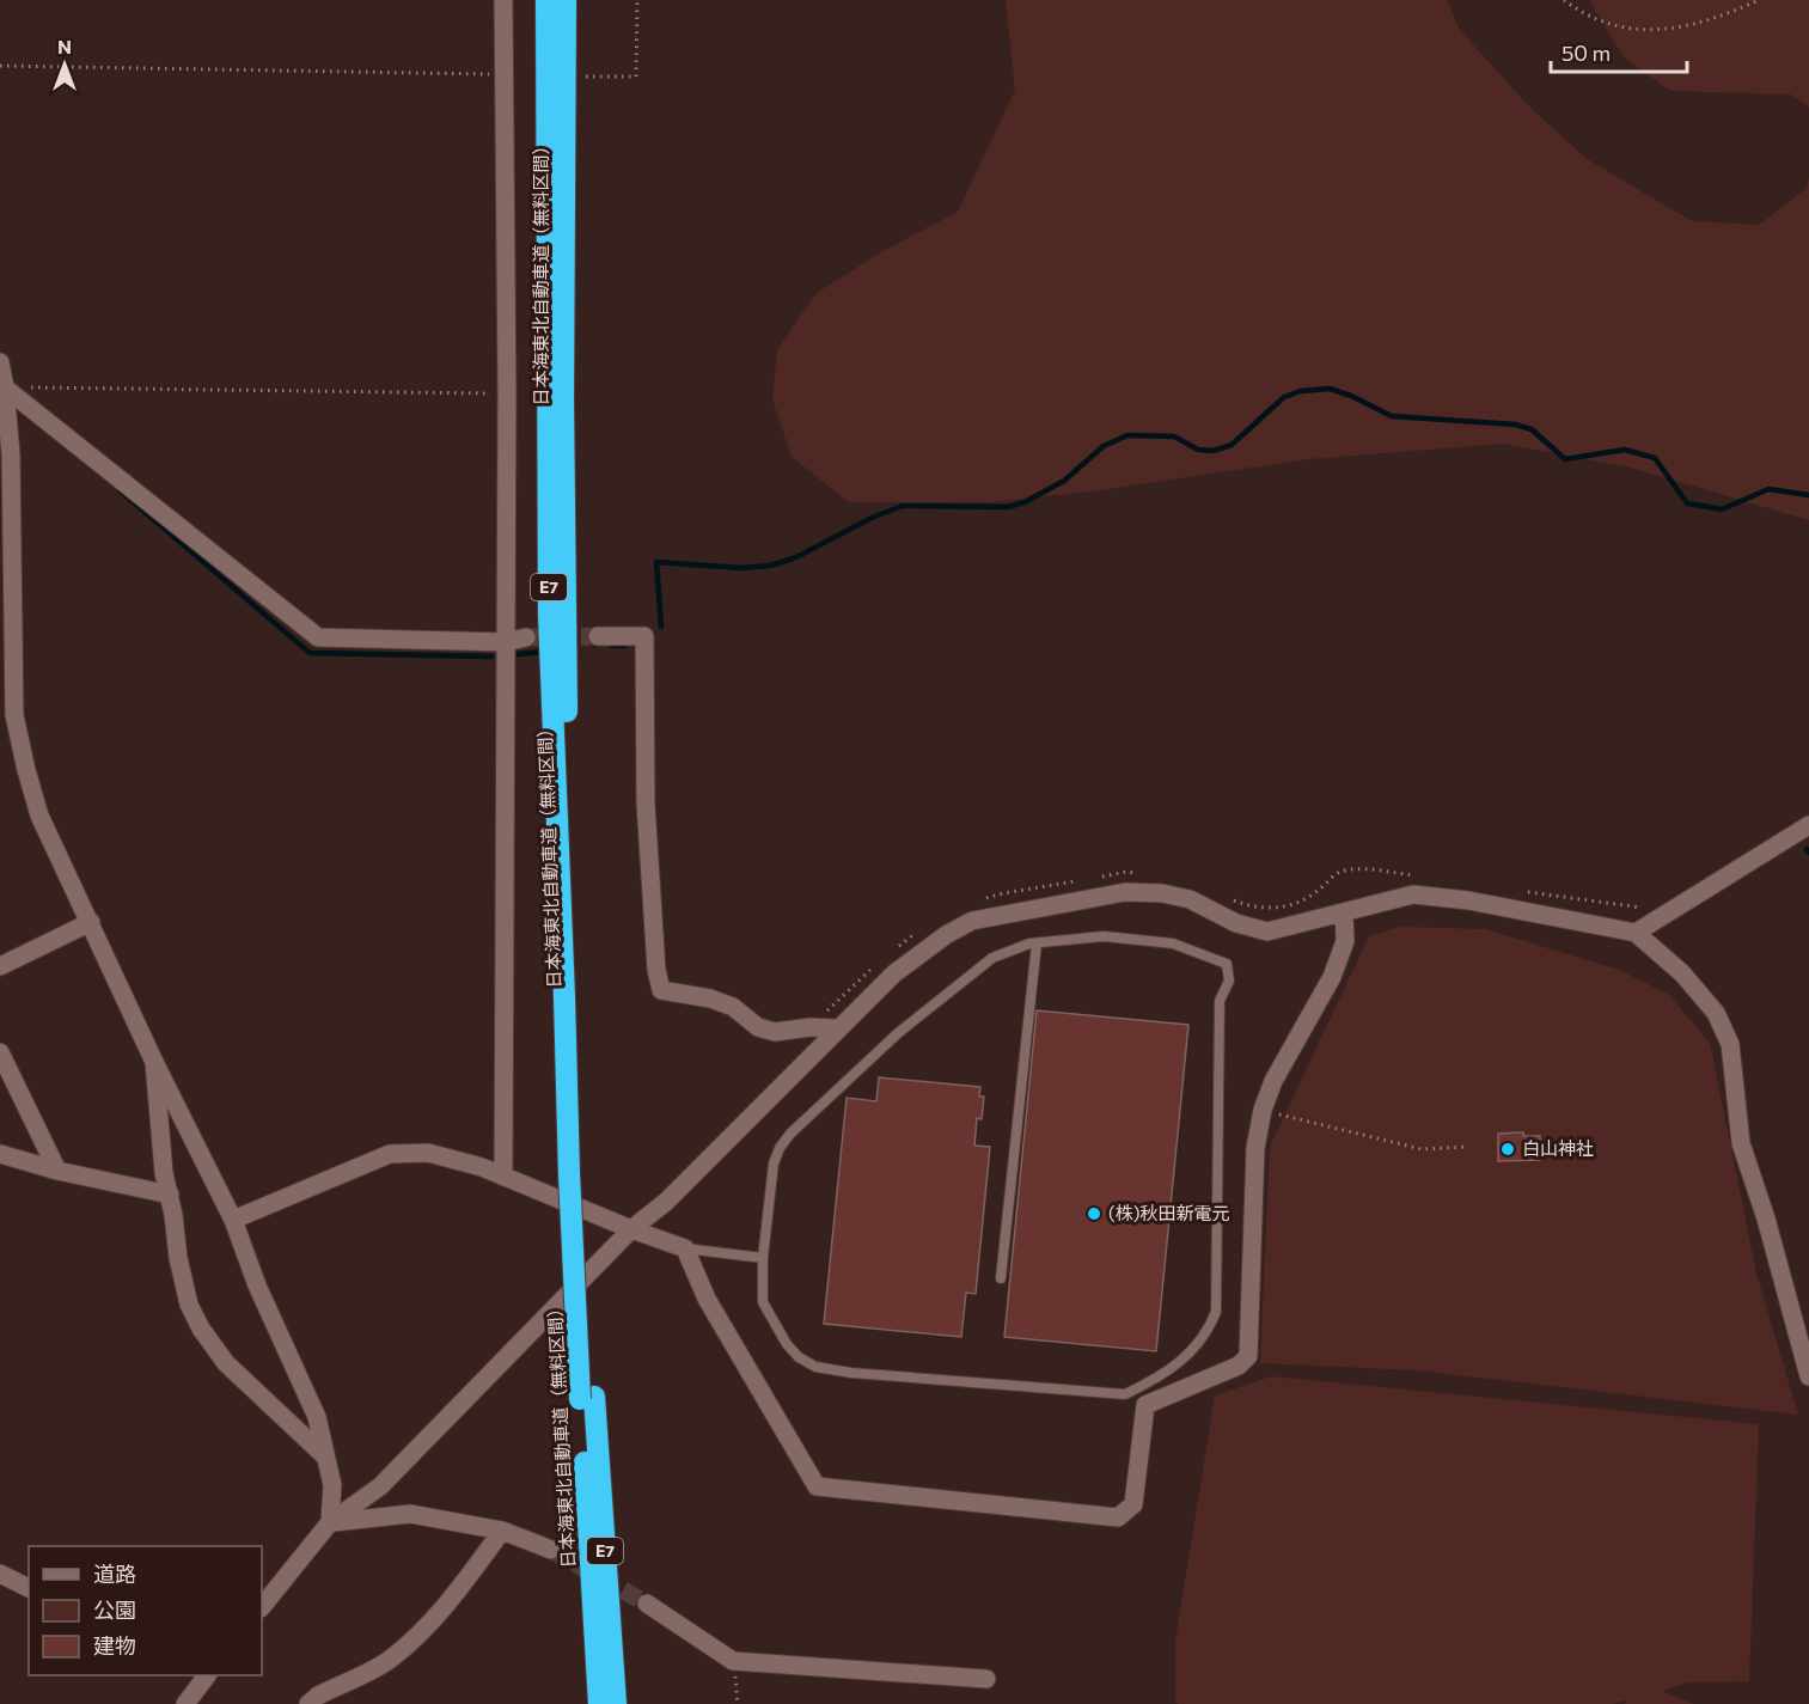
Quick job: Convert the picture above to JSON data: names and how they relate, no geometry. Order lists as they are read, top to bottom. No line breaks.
{"streets":{"highway":["日本海東北自動車道（無料区間）","E7"]},"places":["白山神社","(株)秋田新電元"],"legend":["道路","公園","建物"],"scale_bar":"50 m","north":"top"}
